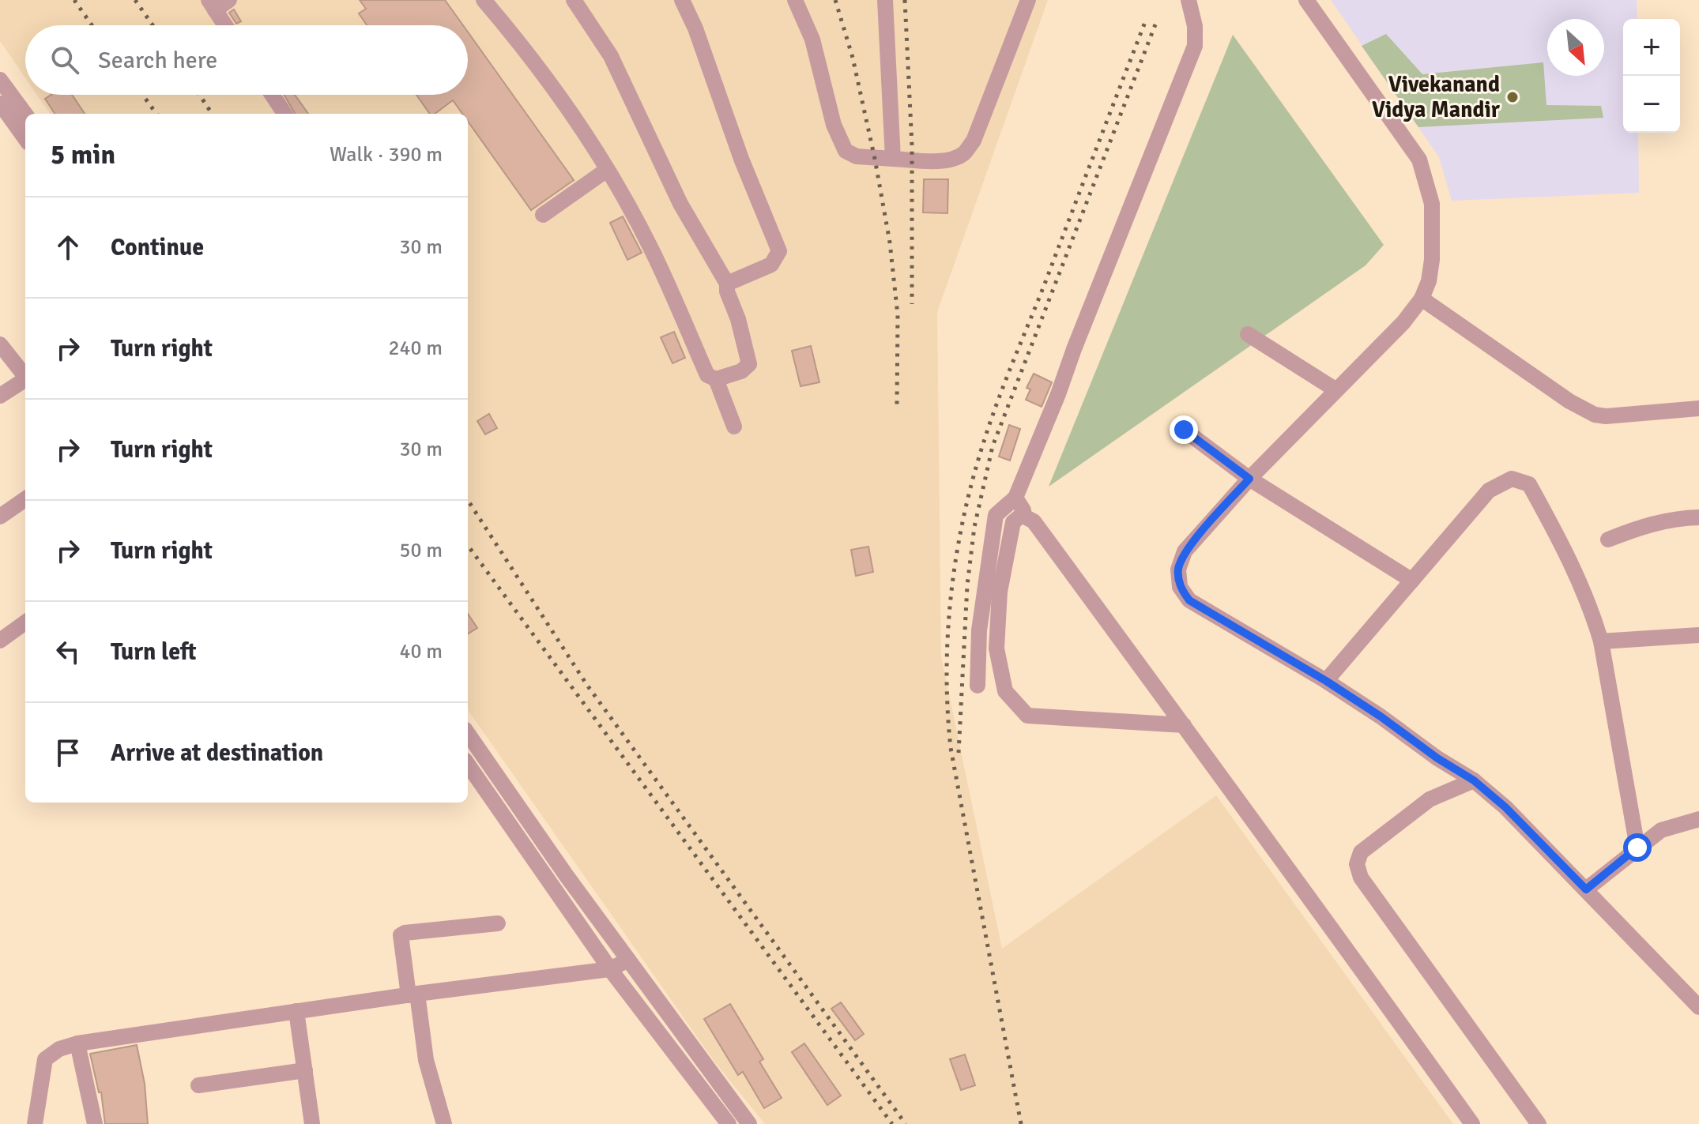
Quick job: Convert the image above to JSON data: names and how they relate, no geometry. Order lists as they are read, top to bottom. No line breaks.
{"places":["Vivekanand Vidya Mandir"],"north":"bottom right","page":{"map_buttons":["+","−"],"search":"Search here","heading":["5 min","Walk · 390 m"],"list":[["Continue","30 m"],["Turn right","240 m"],["Turn right","30 m"],["Turn right","50 m"],["Turn left","40 m"],"Arrive at destination"]}}
